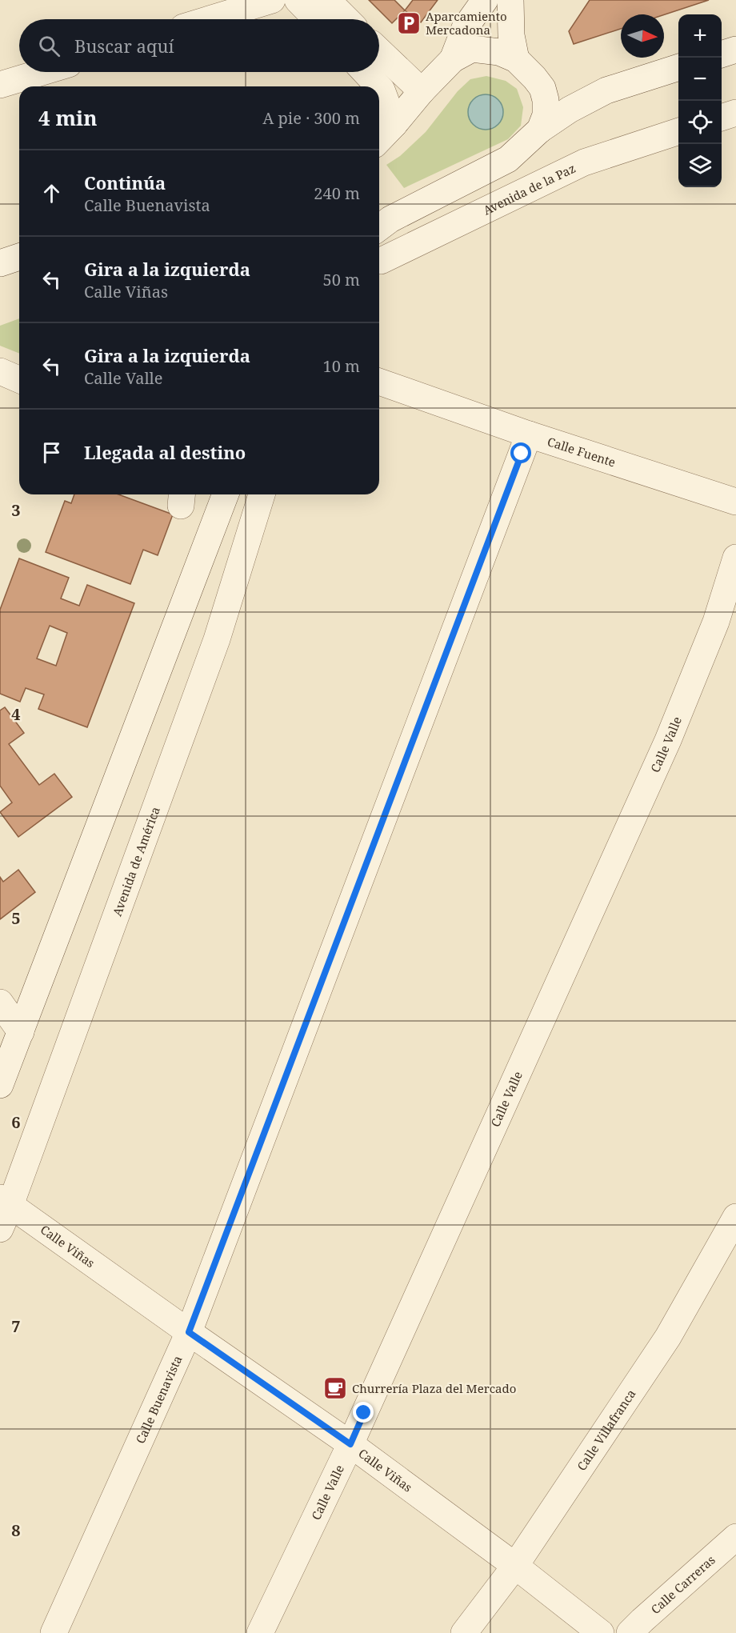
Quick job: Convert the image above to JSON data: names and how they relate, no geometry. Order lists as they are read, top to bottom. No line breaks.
{"streets":{"street":["Avenida de la Paz","Calle Fuente","Calle Valle","Avenida de América","Calle Viñas","Calle Buenavista","Calle Villafranca","Calle Carreras"]},"crossings":[["Calle Fuente","Calle Buenavista"],["Calle Valle","Calle Viñas"],["Avenida de América","Calle Viñas"],["Calle Viñas","Calle Buenavista"],["Calle Viñas","Calle Villafranca"]],"places":{"parking":["Aparcamiento Mercadona"],"cafe":["Churrería Plaza del Mercado"]},"north":"right","page":{"map_buttons":["+","−"],"search":"Buscar aquí","heading":["4 min","A pie · 300 m"],"list":[["Continúa","Calle Buenavista","240 m"],["Gira a la izquierda","Calle Viñas","50 m"],["Gira a la izquierda","Calle Valle","10 m"],"Llegada al destino"]},"grid":{"rows":["3","4","5","6","7","8"]}}
